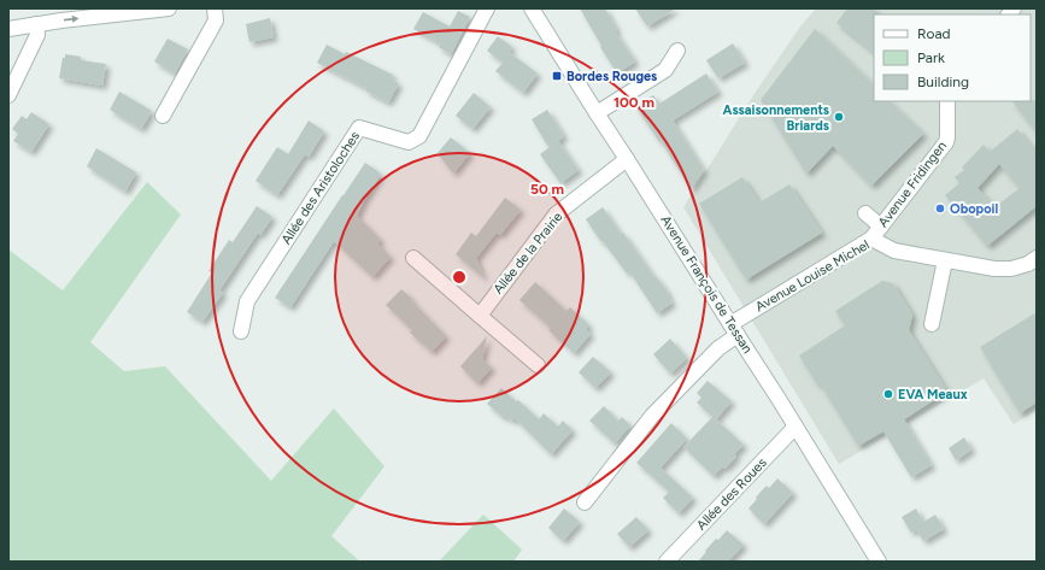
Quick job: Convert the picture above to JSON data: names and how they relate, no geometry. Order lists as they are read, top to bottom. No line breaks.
{"streets":{"street":["Avenue Fridingen","Allée des Aristoloches","Allée de la Prairie","Avenue Louise Michel","Avenue François de Tessan","Allée des Roues"]},"crossings":[["Avenue Fridingen","Avenue Louise Michel"],["Allée de la Prairie","Avenue François de Tessan"],["Avenue Louise Michel","Avenue François de Tessan"],["Avenue François de Tessan","Allée des Roues"]],"places":{"transit":["Bordes Rouges"],"other":["Assaisonnements Briards","Obopoil","EVA Meaux"]},"legend":["Road","Park","Building"],"rings":["100 m","50 m"]}
